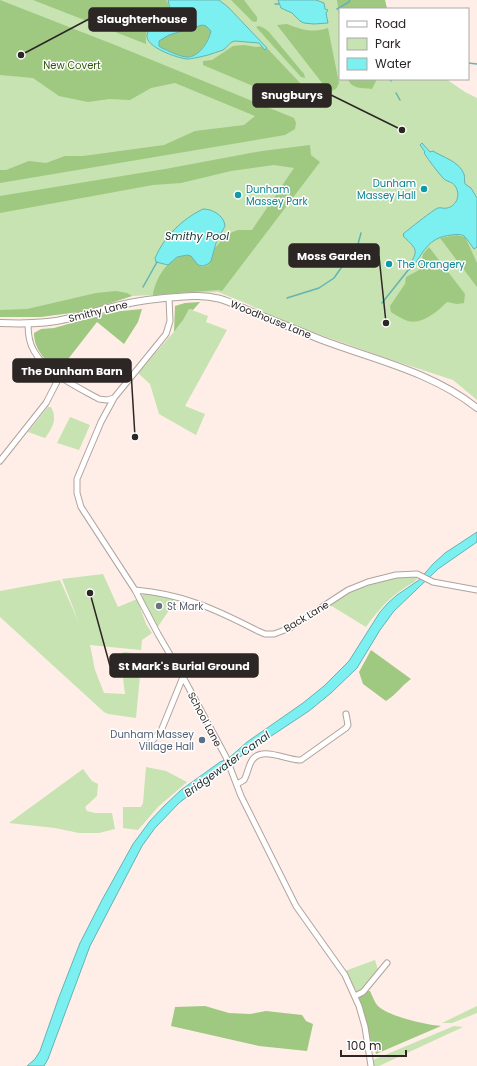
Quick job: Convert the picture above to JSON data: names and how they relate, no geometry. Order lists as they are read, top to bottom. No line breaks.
{"streets":{"main road":["Smithy Lane","Woodhouse Lane"],"street":["Back Lane","School Lane"]},"crossings":[["Smithy Lane","Woodhouse Lane"],["Back Lane","School Lane"]],"water":["Smithy Pool","Bridgewater Canal"],"parks":["New Covert"],"places":["Slaughterhouse","Snugburys","Dunham Massey Hall","Dunham Massey Park","The Orangery","Moss Garden","The Dunham Barn","St Mark's Burial Ground","St Mark","Dunham Massey Village Hall"],"legend":["Road","Park","Water"],"scale_bar":"100 m"}
